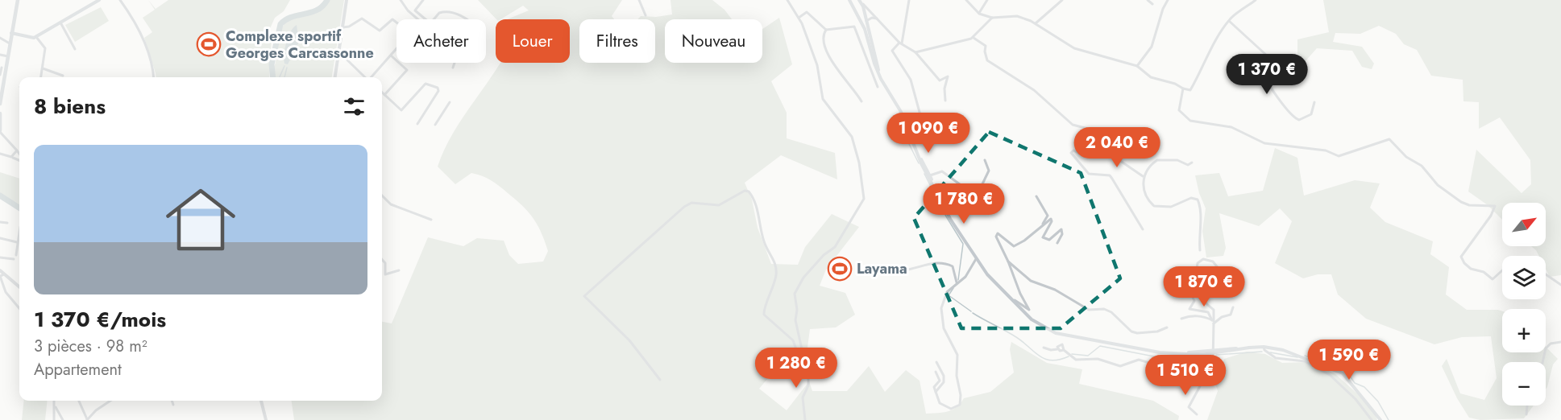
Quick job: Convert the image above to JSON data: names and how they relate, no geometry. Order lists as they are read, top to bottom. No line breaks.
{"places":{"sports":["Complexe sportif Georges Carcassonne","Layama"]},"north":"top right","page":{"chip":["Acheter","Louer","Filtres","Nouveau"],"price":["1 370 €","1 090 €","2 040 €","1 780 €","1 870 €","1 590 €","1 280 €","1 510 €"],"heading":"8 biens","list":[{"name":"1 370 €/mois","note":"3 pièces · 98 m² · Appartement"}],"map_buttons":["+","−"]}}
